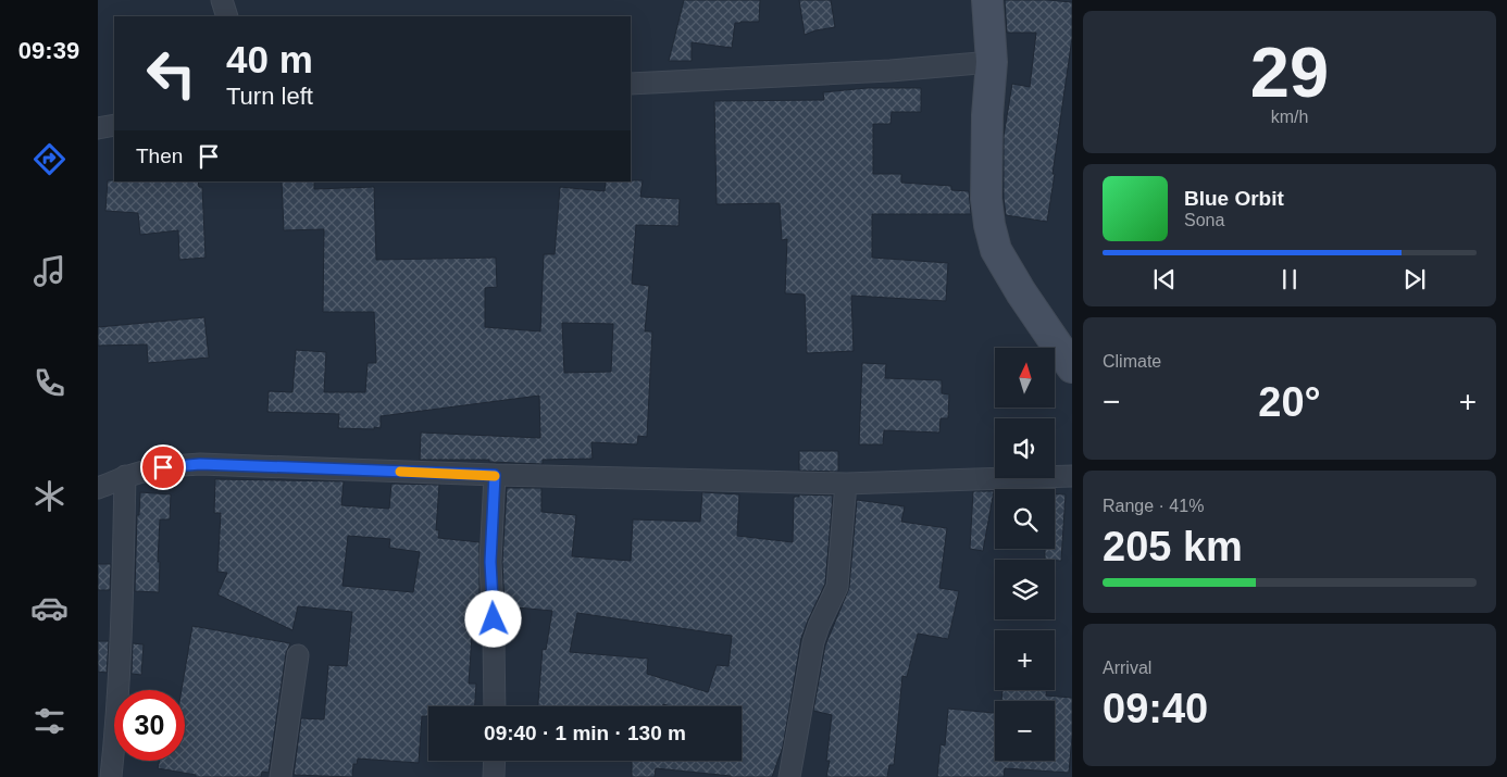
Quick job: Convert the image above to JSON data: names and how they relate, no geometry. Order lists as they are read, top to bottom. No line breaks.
{"north":"top","page":{"tabs":"09:39","tile":[["29","km/h"],"Climate",["Range · 41%","205 km"],["Arrival","09:40"]],"turn":["40 m","Turn left"],"then":"Then","song":["Blue Orbit","Sona"],"map_buttons":["+","−"],"heat":["−","20°","+"],"limit":"30","trip":"09:40 · 1 min · 130 m"}}
